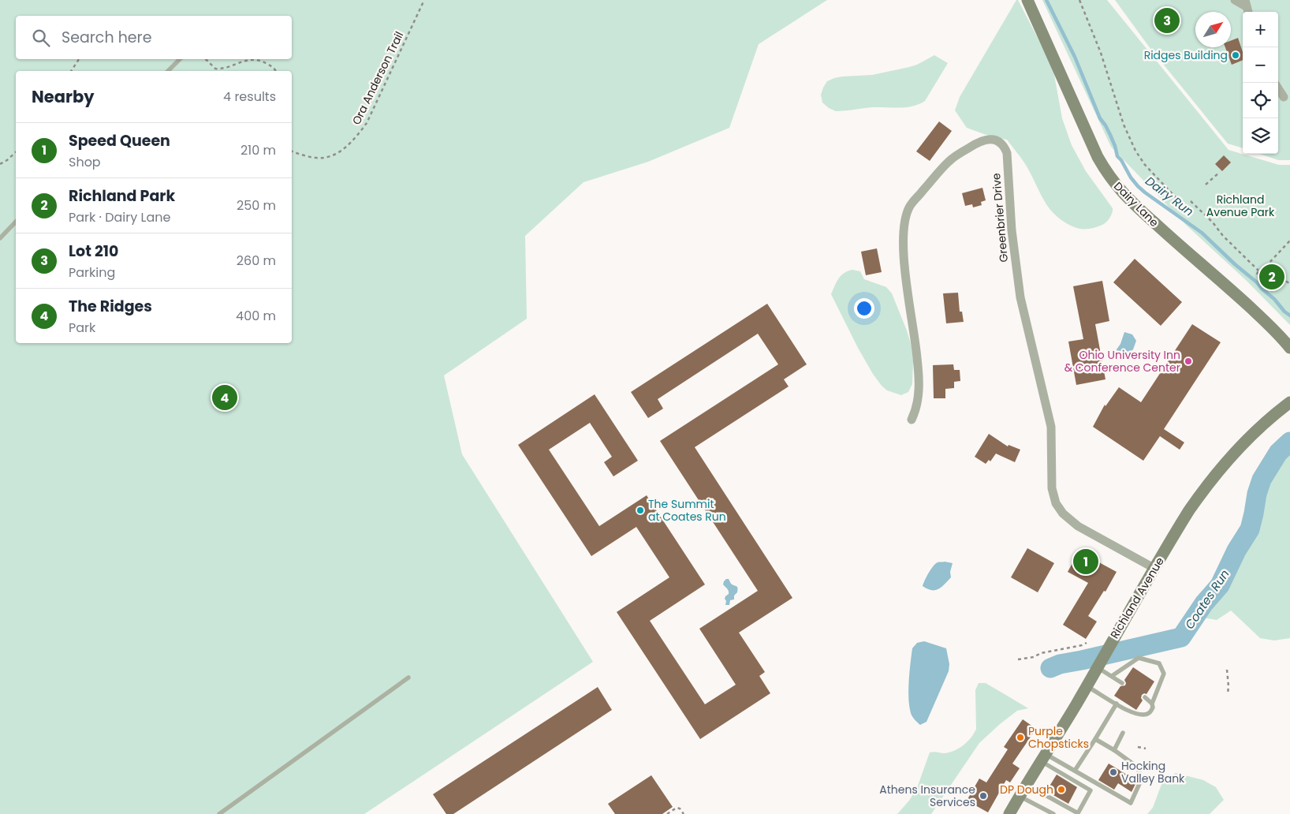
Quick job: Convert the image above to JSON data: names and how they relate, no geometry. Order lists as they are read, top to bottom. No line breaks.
{"streets":{"main road":["Dairy Lane","Richland Avenue"],"street":["Greenbrier Drive"],"path":["Ora Anderson Trail"]},"crossings":[["Greenbrier Drive","Richland Avenue"]],"water":["Dairy Run","Coates Run"],"parks":["Richland Avenue Park"],"places":["Ridges Building","Ohio University Inn & Conference Center","The Summit at Coates Run","Purple Chopsticks","Hocking Valley Bank","DP Dough","Athens Insurance Services"],"north":"top right","page":{"pins":["3","2","4","1"],"map_buttons":["+","−"],"search":"Search here","heading":["Nearby","4 results"],"list":[{"mark":"1","name":"Speed Queen","note":"Shop","value":"210 m"},{"mark":"2","name":"Richland Park","note":"Park · Dairy Lane","value":"250 m"},{"mark":"3","name":"Lot 210","note":"Parking","value":"260 m"},{"mark":"4","name":"The Ridges","note":"Park","value":"400 m"}]}}
